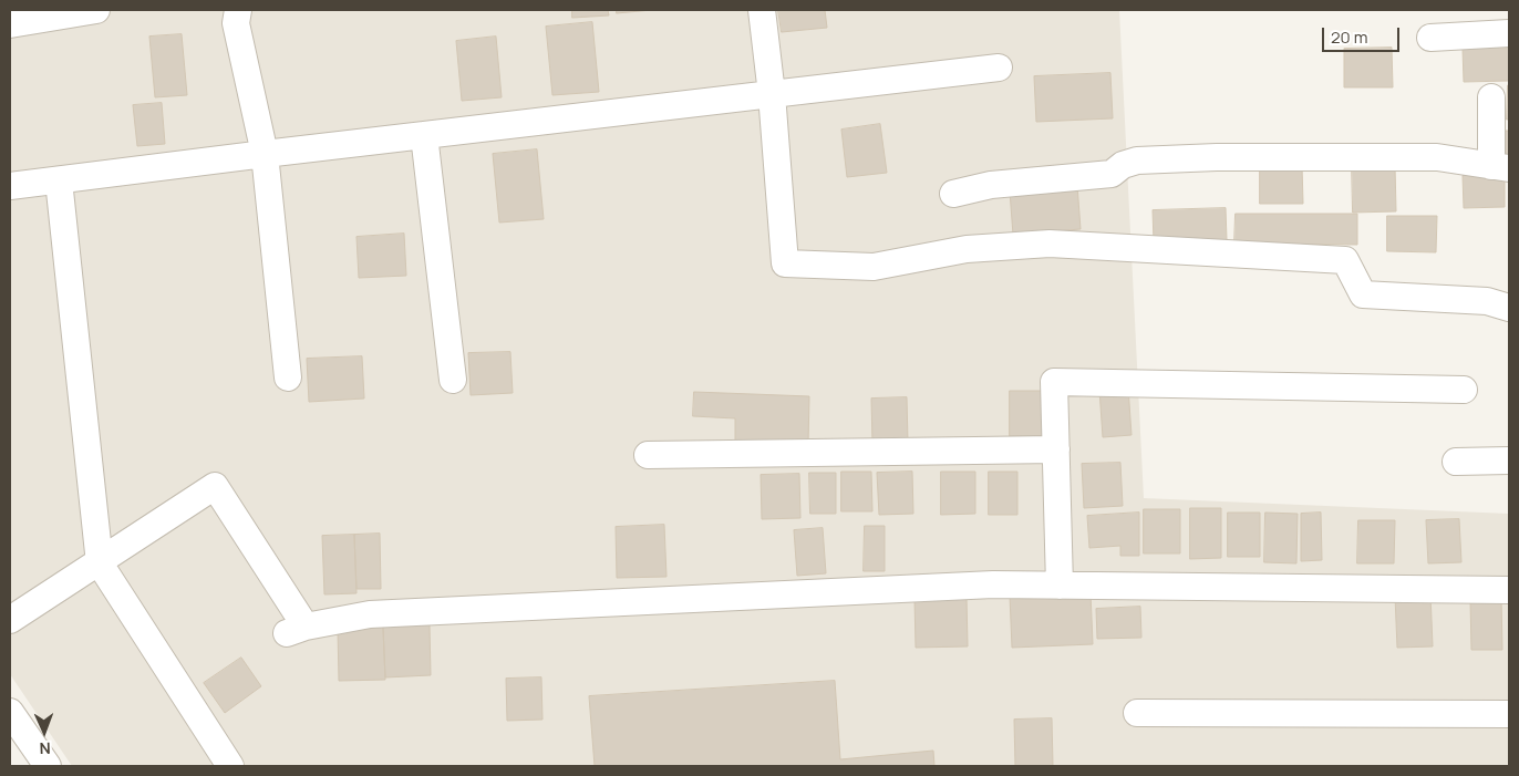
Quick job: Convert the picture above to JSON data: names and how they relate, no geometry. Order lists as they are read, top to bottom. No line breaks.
{"scale_bar":"20 m","north":"bottom"}
